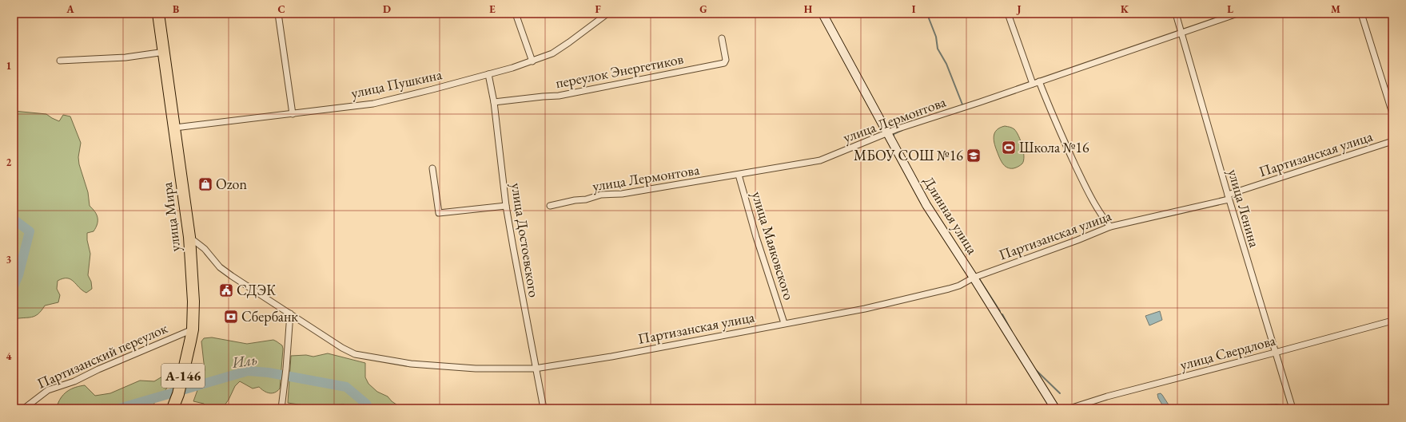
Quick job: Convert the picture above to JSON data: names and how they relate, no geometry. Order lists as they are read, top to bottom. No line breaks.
{"streets":{"highway":["улица Мира","А-146"],"main road":["Длинная улица"],"street":["переулок Энергетиков","улица Пушкина","улица Лермонтова","Партизанская улица","улица Ленина","улица Достоевского","улица Маяковского","улица Свердлова","Партизанский переулок"]},"crossings":[["переулок Энергетиков","улица Достоевского"],["улица Пушкина","улица Мира"],["улица Пушкина","улица Достоевского"],["улица Лермонтова","улица Ленина"],["улица Лермонтова","Длинная улица"],["улица Лермонтова","улица Маяковского"],["Партизанская улица","улица Ленина"],["Партизанская улица","Длинная улица"],["Партизанская улица","улица Мира"],["Партизанская улица","улица Достоевского"],["Партизанская улица","улица Маяковского"],["улица Ленина","улица Свердлова"],["улица Мира","Партизанский переулок"]],"water":["Иль"],"places":{"sports":["Школа №16"],"school or university":["МБОУ СОШ №16"],"shop":["Ozon"],"public building":["СДЭК"],"bank":["Сбербанк"]},"grid":{"columns":["A","B","C","D","E","F","G","H","I","J","K","L","M"],"rows":["1","2","3","4"]}}
